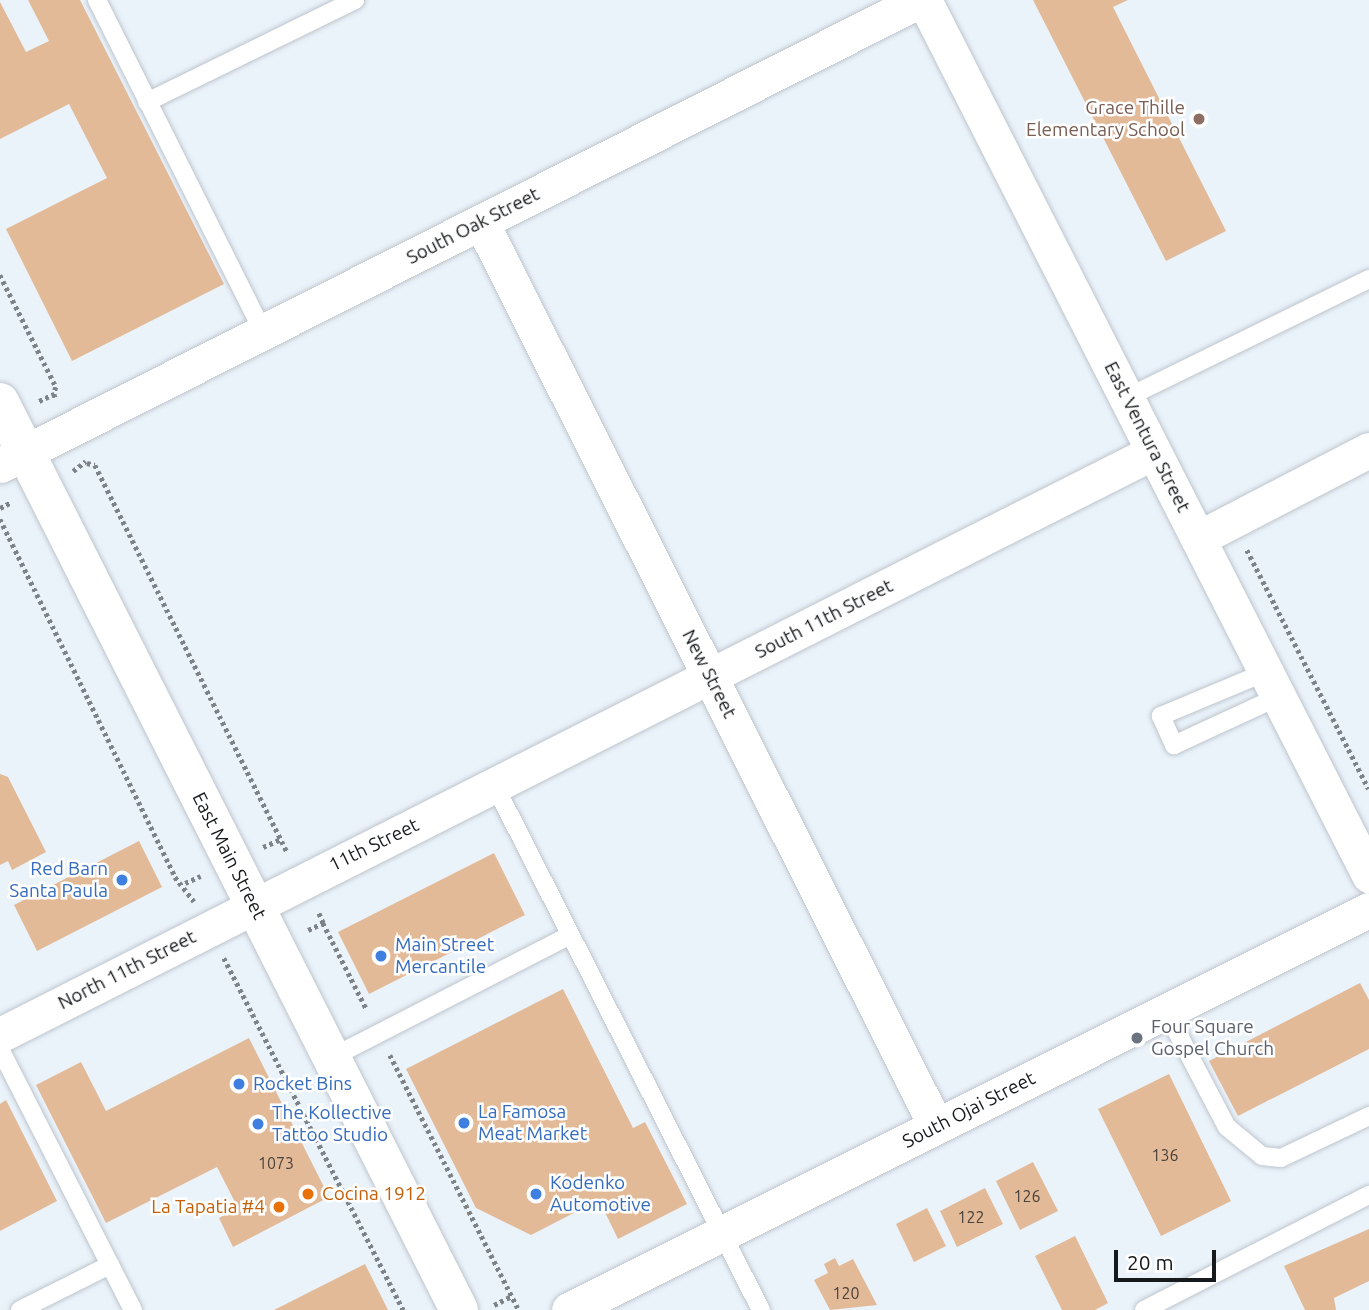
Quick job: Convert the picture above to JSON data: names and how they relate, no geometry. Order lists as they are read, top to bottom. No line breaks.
{"streets":{"street":["South Oak Street","East Ventura Street","South 11th Street","New Street","11th Street","East Main Street","North 11th Street","South Ojai Street"]},"crossings":[["South Oak Street","East Ventura Street"],["South Oak Street","New Street"],["South Oak Street","East Main Street"],["East Ventura Street","South 11th Street"],["South 11th Street","New Street"],["South 11th Street","11th Street"],["New Street","South Ojai Street"],["11th Street","East Main Street"],["11th Street","North 11th Street"],["East Main Street","North 11th Street"]],"places":["Grace Thille Elementary School","Red Barn Santa Paula","Main Street Mercantile","Four Square Gospel Church","Rocket Bins","La Famosa Meat Market","The Kollective Tattoo Studio","Cocina 1912","Kodenko Automotive","La Tapatia #4"],"house_numbers":["136","1073","126","122","120"],"scale_bar":"20 m"}
